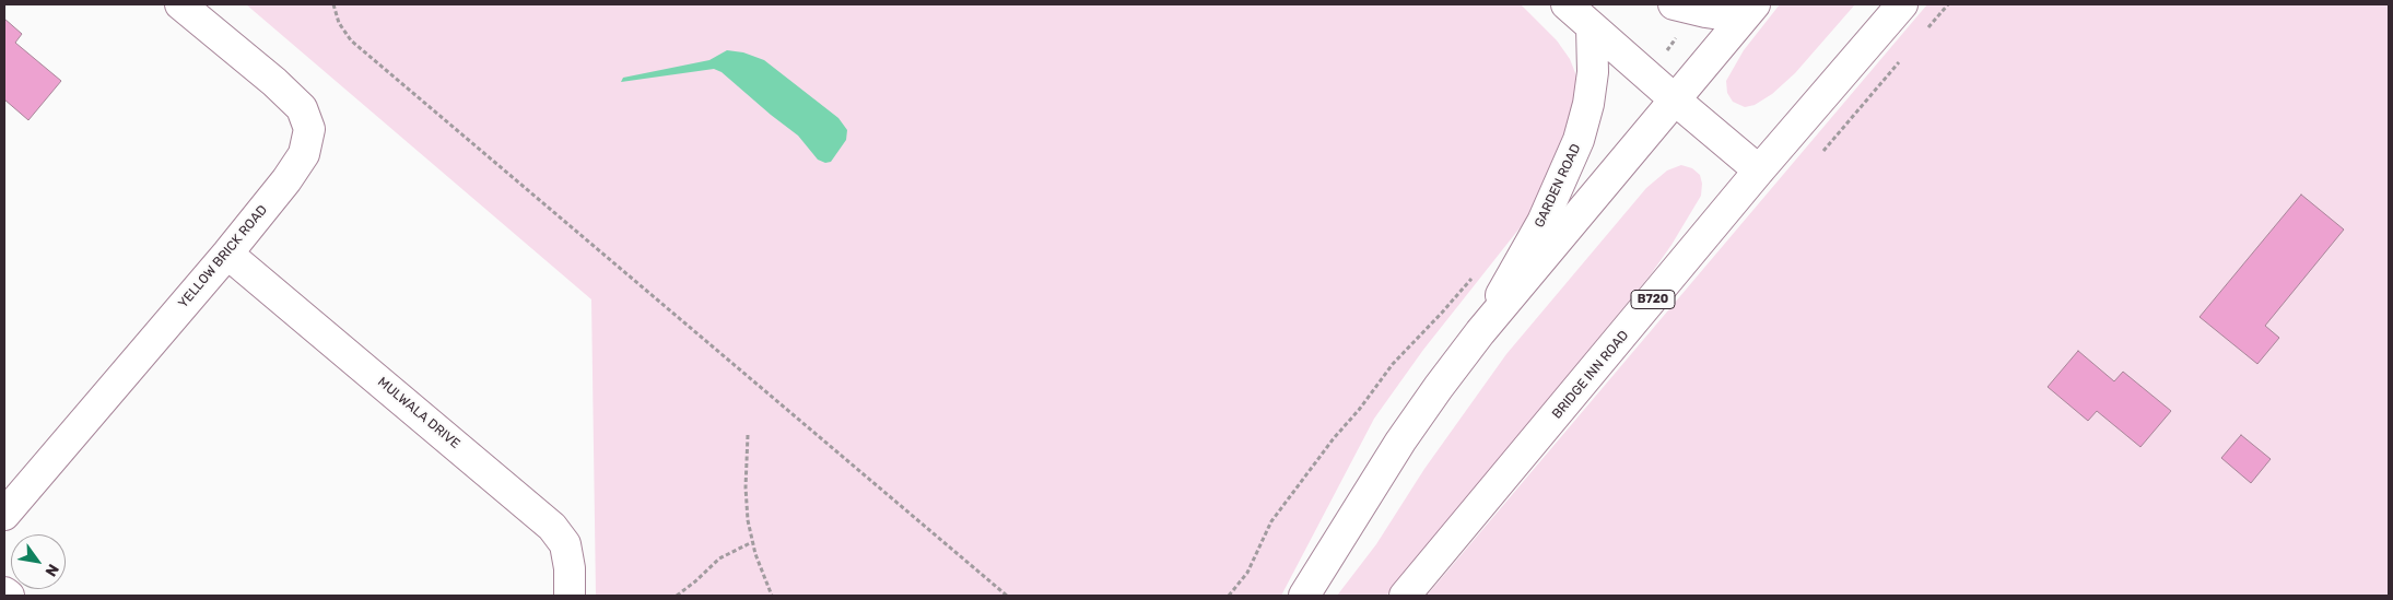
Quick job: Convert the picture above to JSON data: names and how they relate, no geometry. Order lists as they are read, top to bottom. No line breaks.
{"streets":{"street":["GARDEN ROAD","YELLOW BRICK ROAD","B720","BRIDGE INN ROAD","MULWALA DRIVE"]},"crossings":[["YELLOW BRICK ROAD","MULWALA DRIVE"]],"north":"bottom right"}
